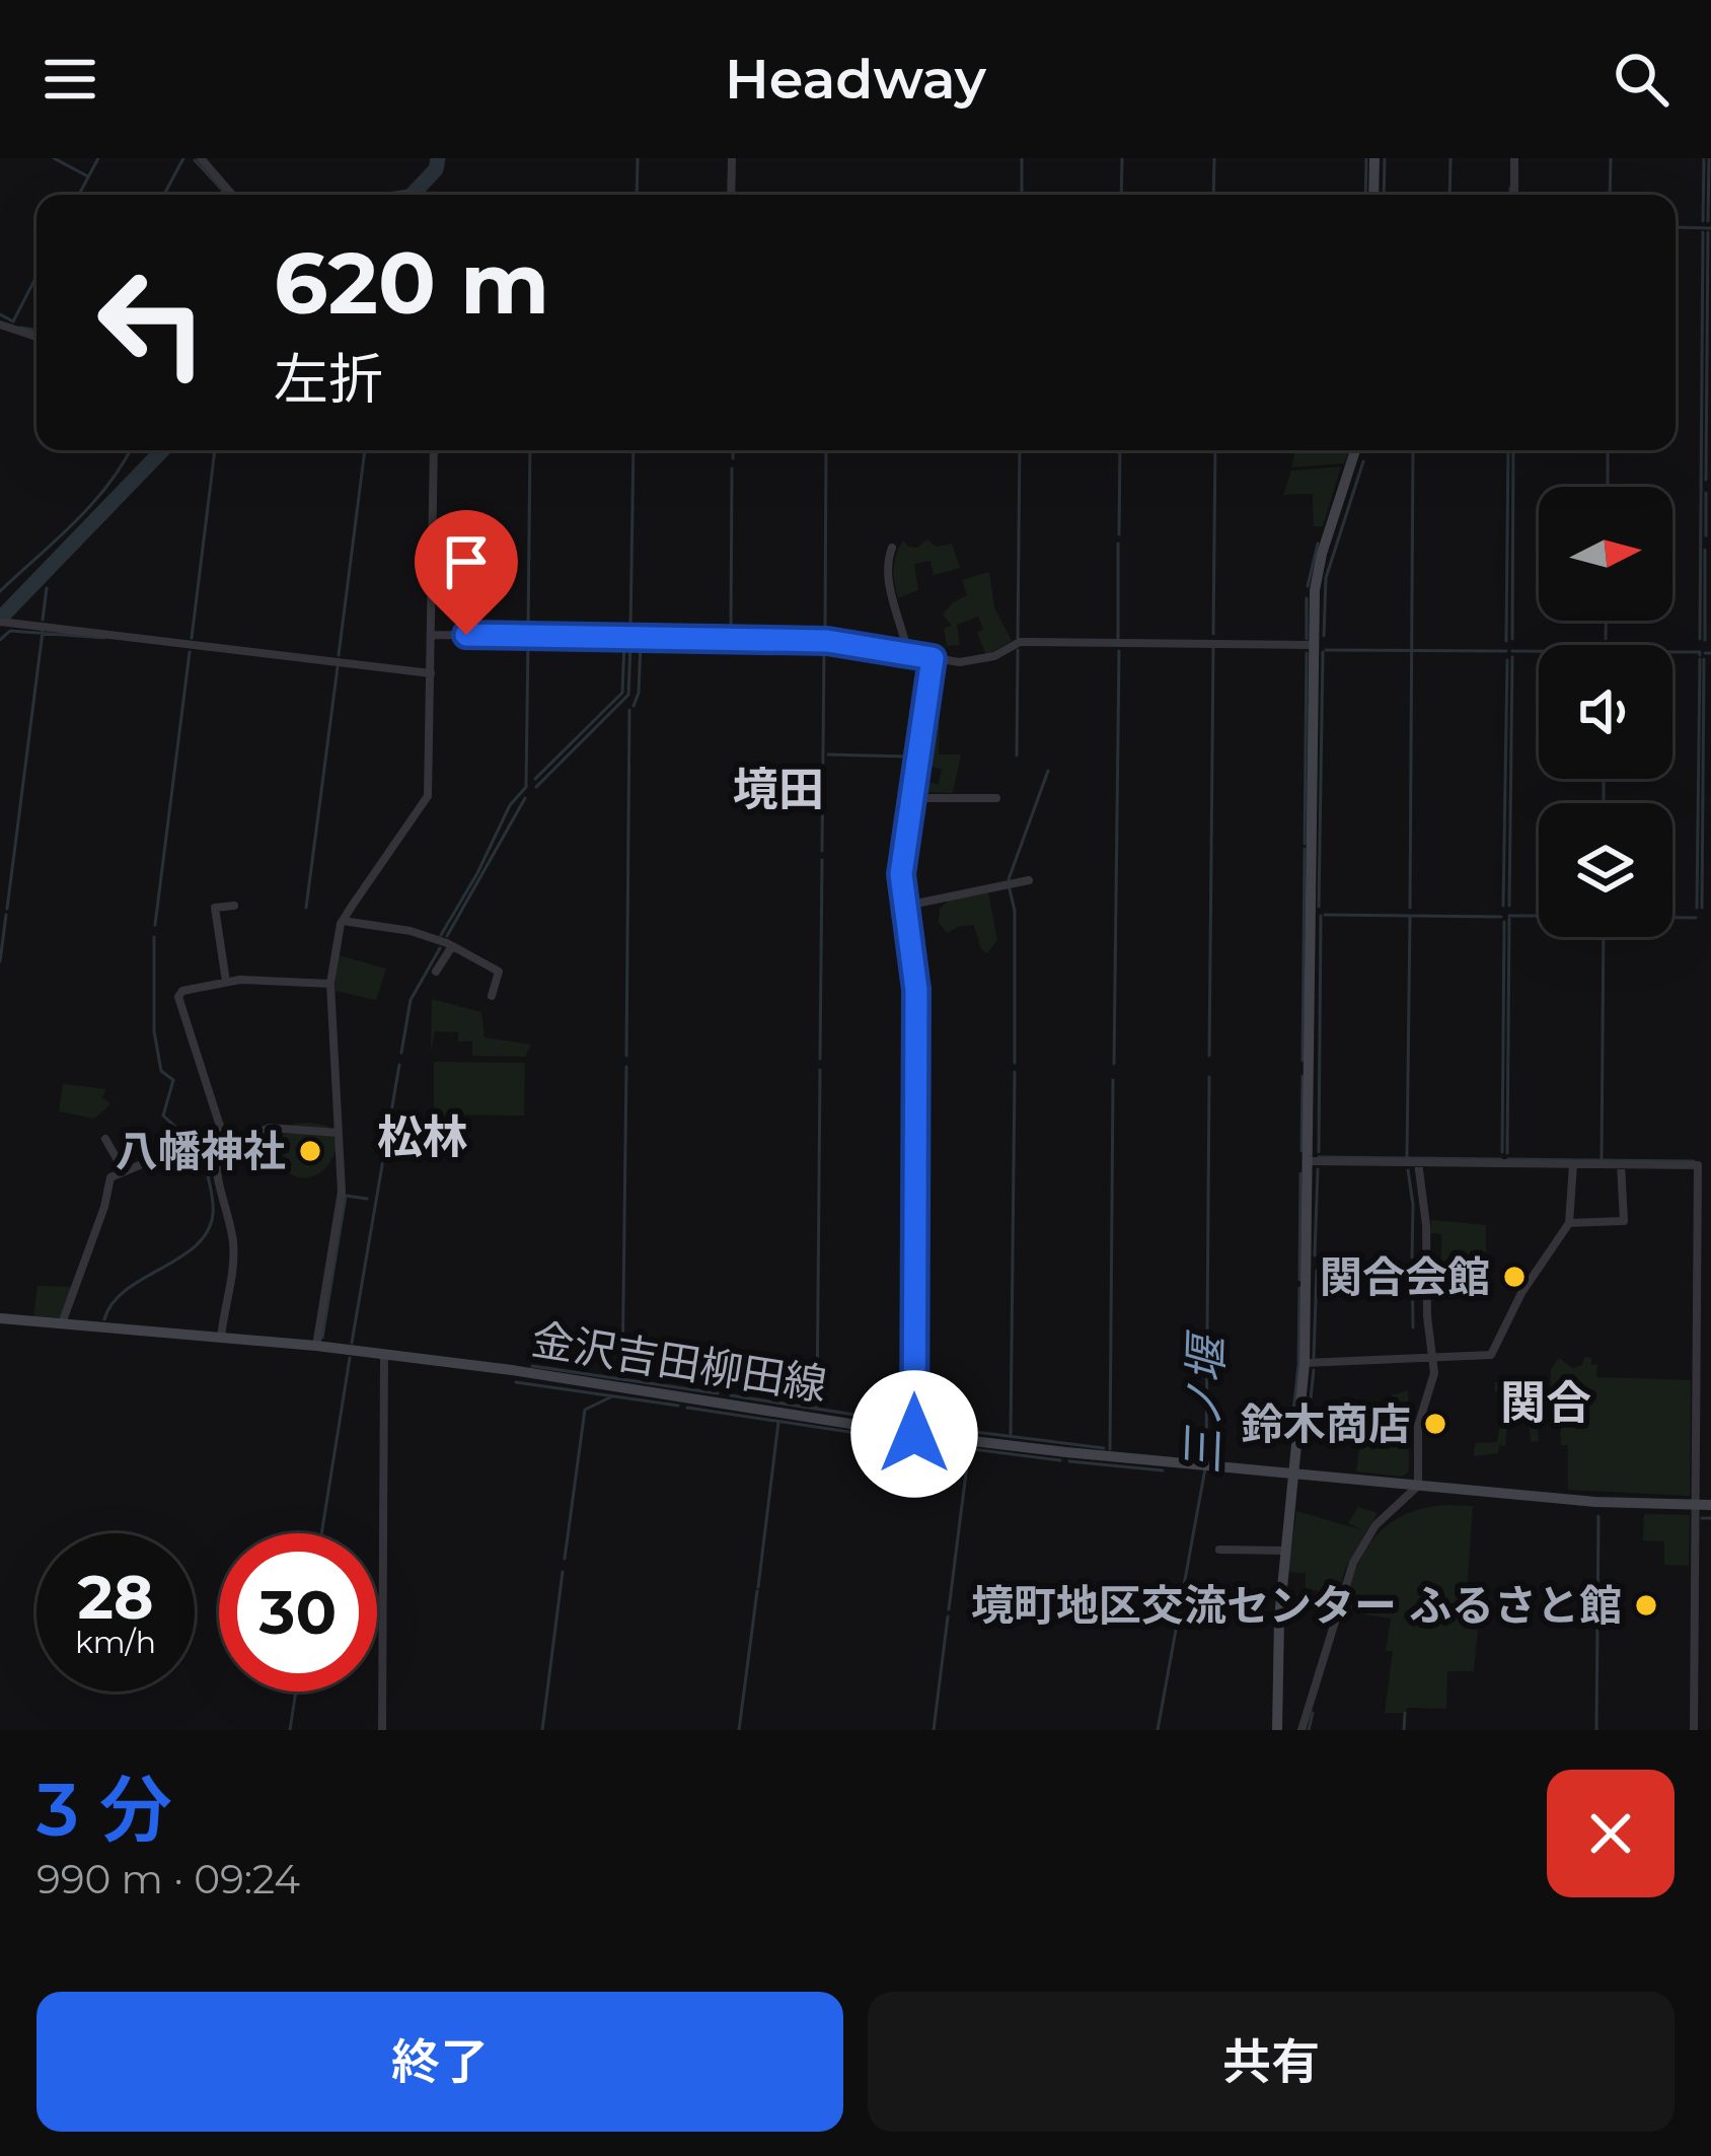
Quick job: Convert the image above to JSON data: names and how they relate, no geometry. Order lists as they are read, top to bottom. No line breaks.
{"streets":{"main road":["金沢吉田柳田線"]},"districts":["境田","松林","関合"],"water":["三ノ堰"],"places":["八幡神社","関合会館","鈴木商店","境町地区交流センター ふるさと館"],"north":"right","page":{"header":"Headway","turn":["620 m","左折"],"speed":"28 km/h","limit":"30","heading":["3 分","990 m · 09:24"],"buttons":["終了","共有"]}}
